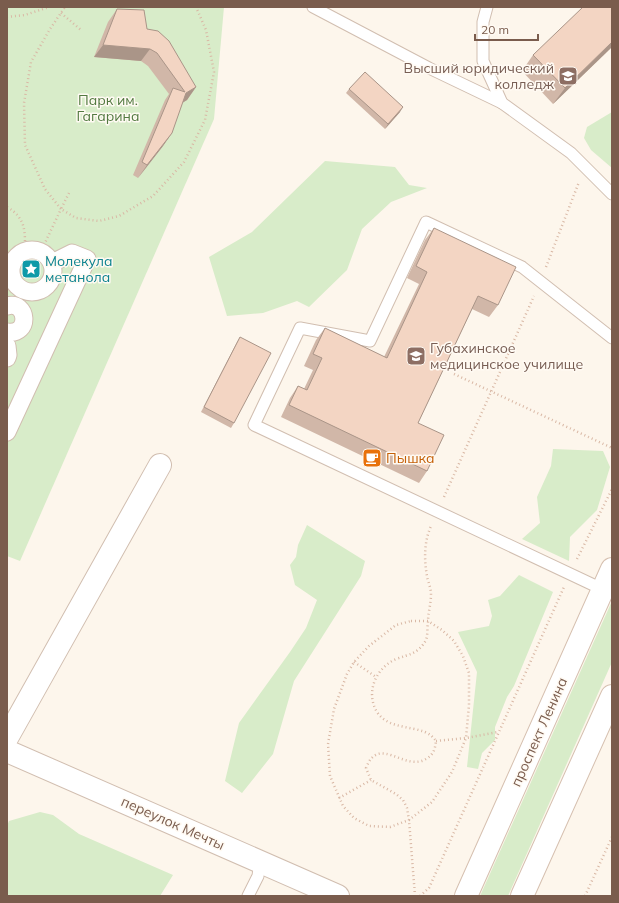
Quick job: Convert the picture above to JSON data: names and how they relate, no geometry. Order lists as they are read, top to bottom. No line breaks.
{"streets":{"street":["проспект Ленина","переулок Мечты"]},"parks":["Парк им. Гагарина"],"places":{"school or university":["Высший юридический колледж","Губахинское медицинское училище"],"place":["Молекула метанола"],"cafe":["Пышка"]},"scale_bar":"20 m"}
